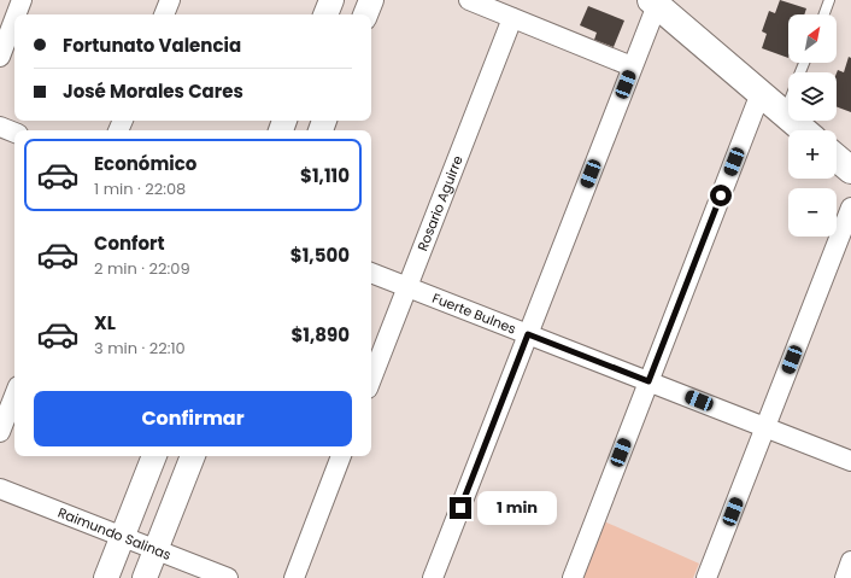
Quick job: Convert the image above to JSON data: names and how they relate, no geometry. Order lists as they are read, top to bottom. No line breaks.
{"streets":{"street":["Rosario Aguirre","Fuerte Bulnes","Raimundo Salinas"]},"crossings":[["Rosario Aguirre","Fuerte Bulnes"]],"north":"top right","page":{"map_buttons":["+","−"],"banner":["Fortunato Valencia","José Morales Cares"],"list":[{"name":"Económico","note":"1 min · 22:08","value":"$1,110"},{"name":"Confort","note":"2 min · 22:09","value":"$1,500"},{"name":"XL","note":"3 min · 22:10","value":"$1,890"}],"buttons":"Confirmar","bubble":"1 min"}}
